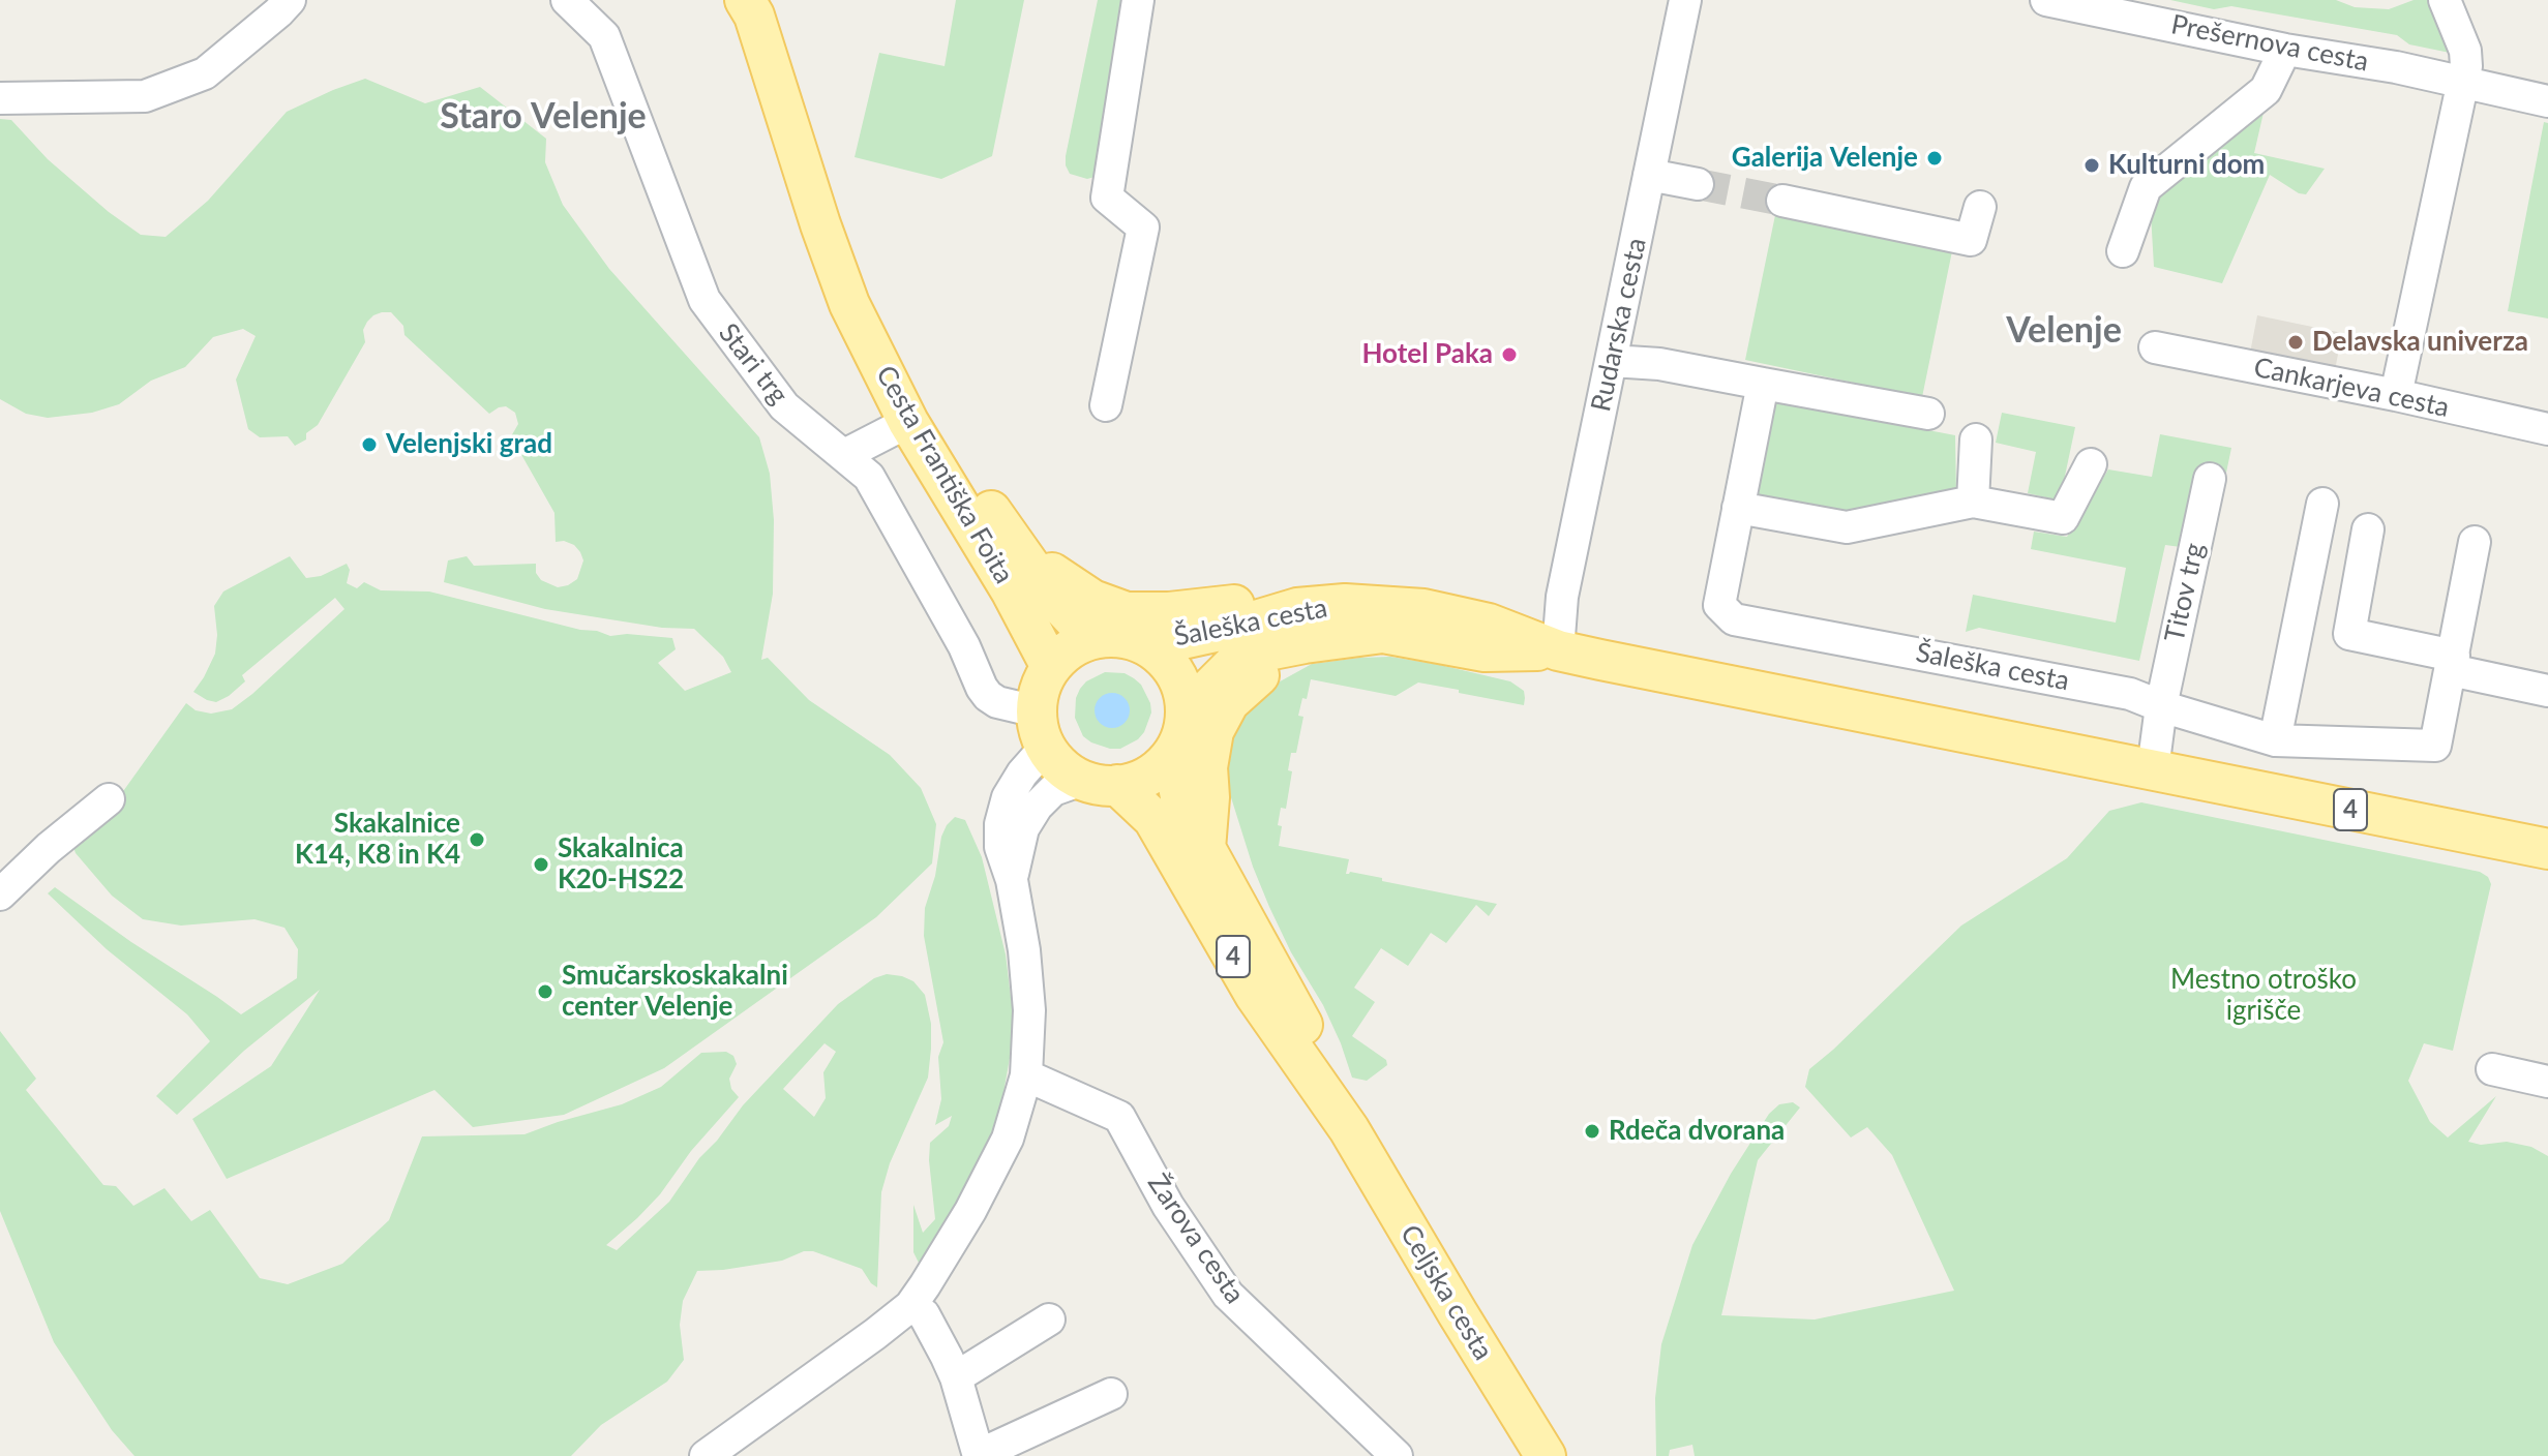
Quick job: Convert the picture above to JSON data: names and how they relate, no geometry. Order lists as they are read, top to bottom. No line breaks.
{"streets":{"main road":["Cesta Františka Foita","Šaleška cesta","4","Celjska cesta"],"street":["Prešernova cesta","Rudarska cesta","Stari trg","Cankarjeva cesta","Titov trg","Žarova cesta"]},"crossings":[["Rudarska cesta","Šaleška cesta"],["Stari trg","Cesta Františka Foita"],["Stari trg","Šaleška cesta"],["Stari trg","4"],["Stari trg","Celjska cesta"],["Cesta Františka Foita","Šaleška cesta"],["Cesta Františka Foita","4"],["Cesta Františka Foita","Celjska cesta"],["Titov trg","Šaleška cesta"],["Šaleška cesta","4"],["Šaleška cesta","Celjska cesta"],["4","Celjska cesta"]],"districts":["Staro Velenje","Velenje"],"parks":["Mestno otroško igrišče"],"places":["Galerija Velenje","Kulturni dom","Delavska univerza","Hotel Paka","Velenjski grad","Skakalnice K14, K8 in K4","Skakalnica K20-HS22","Smučarskoskakalni center Velenje","Rdeča dvorana"]}
